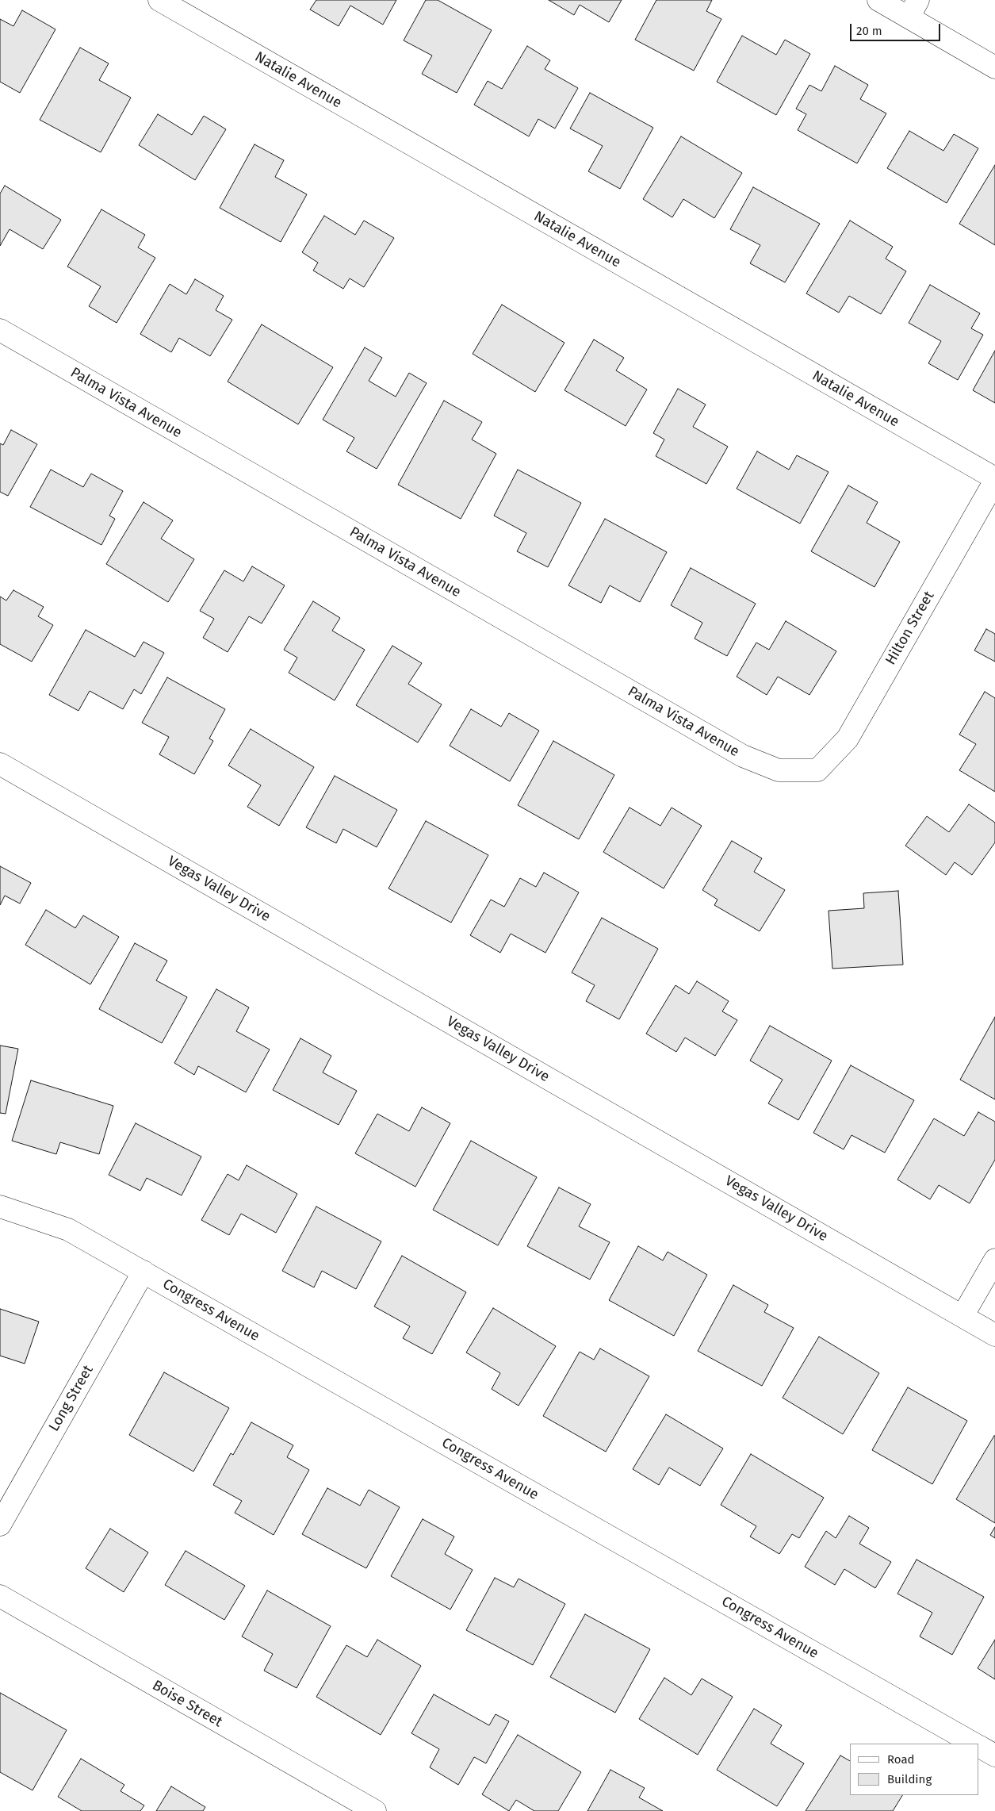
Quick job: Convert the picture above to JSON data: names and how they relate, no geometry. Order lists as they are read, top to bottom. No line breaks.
{"streets":{"street":["Natalie Avenue","Palma Vista Avenue","Hilton Street","Vegas Valley Drive","Congress Avenue","Long Street","Boise Street"]},"crossings":[["Natalie Avenue","Hilton Street"],["Palma Vista Avenue","Hilton Street"],["Congress Avenue","Long Street"]],"legend":["Road","Building"],"scale_bar":"20 m"}
